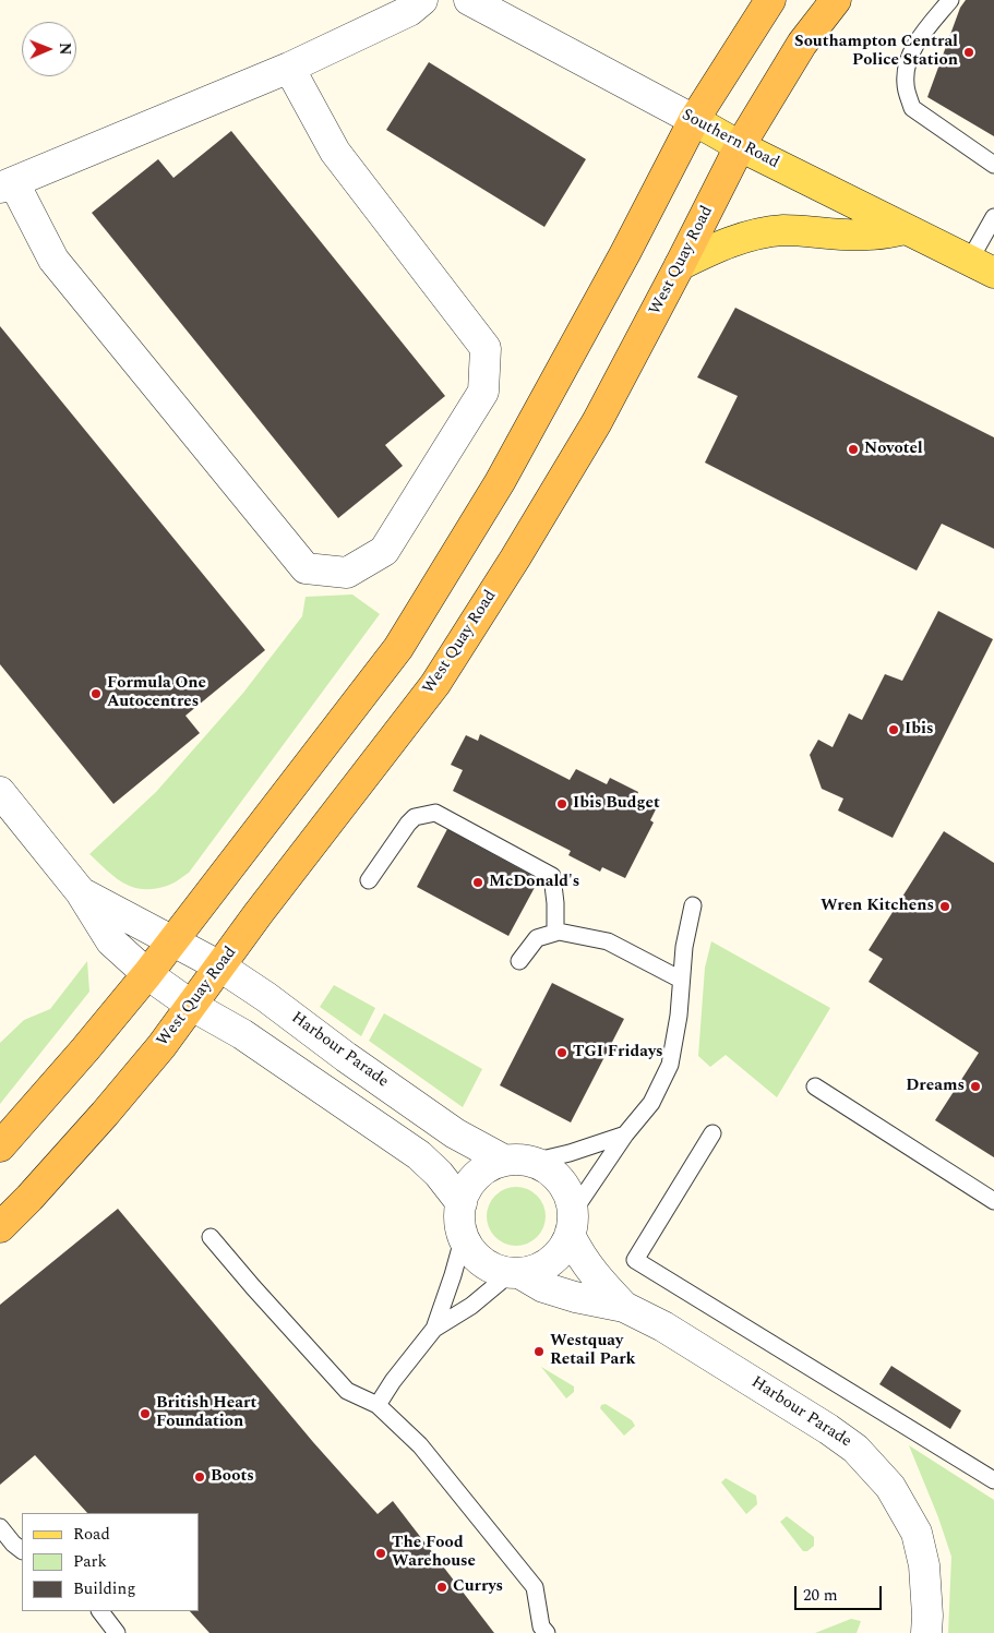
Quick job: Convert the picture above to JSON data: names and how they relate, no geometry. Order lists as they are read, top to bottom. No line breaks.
{"streets":{"highway":["West Quay Road"],"main road":["Southern Road"],"street":["Harbour Parade"]},"crossings":[["Southern Road","West Quay Road"],["West Quay Road","Harbour Parade"]],"places":["Southampton Central Police Station","Novotel","Formula One Autocentres","Ibis","Ibis Budget","McDonald's","Wren Kitchens","TGI Fridays","Dreams","Westquay Retail Park","British Heart Foundation","Boots","The Food Warehouse","Currys"],"legend":["Road","Park","Building"],"scale_bar":"20 m","north":"right"}
